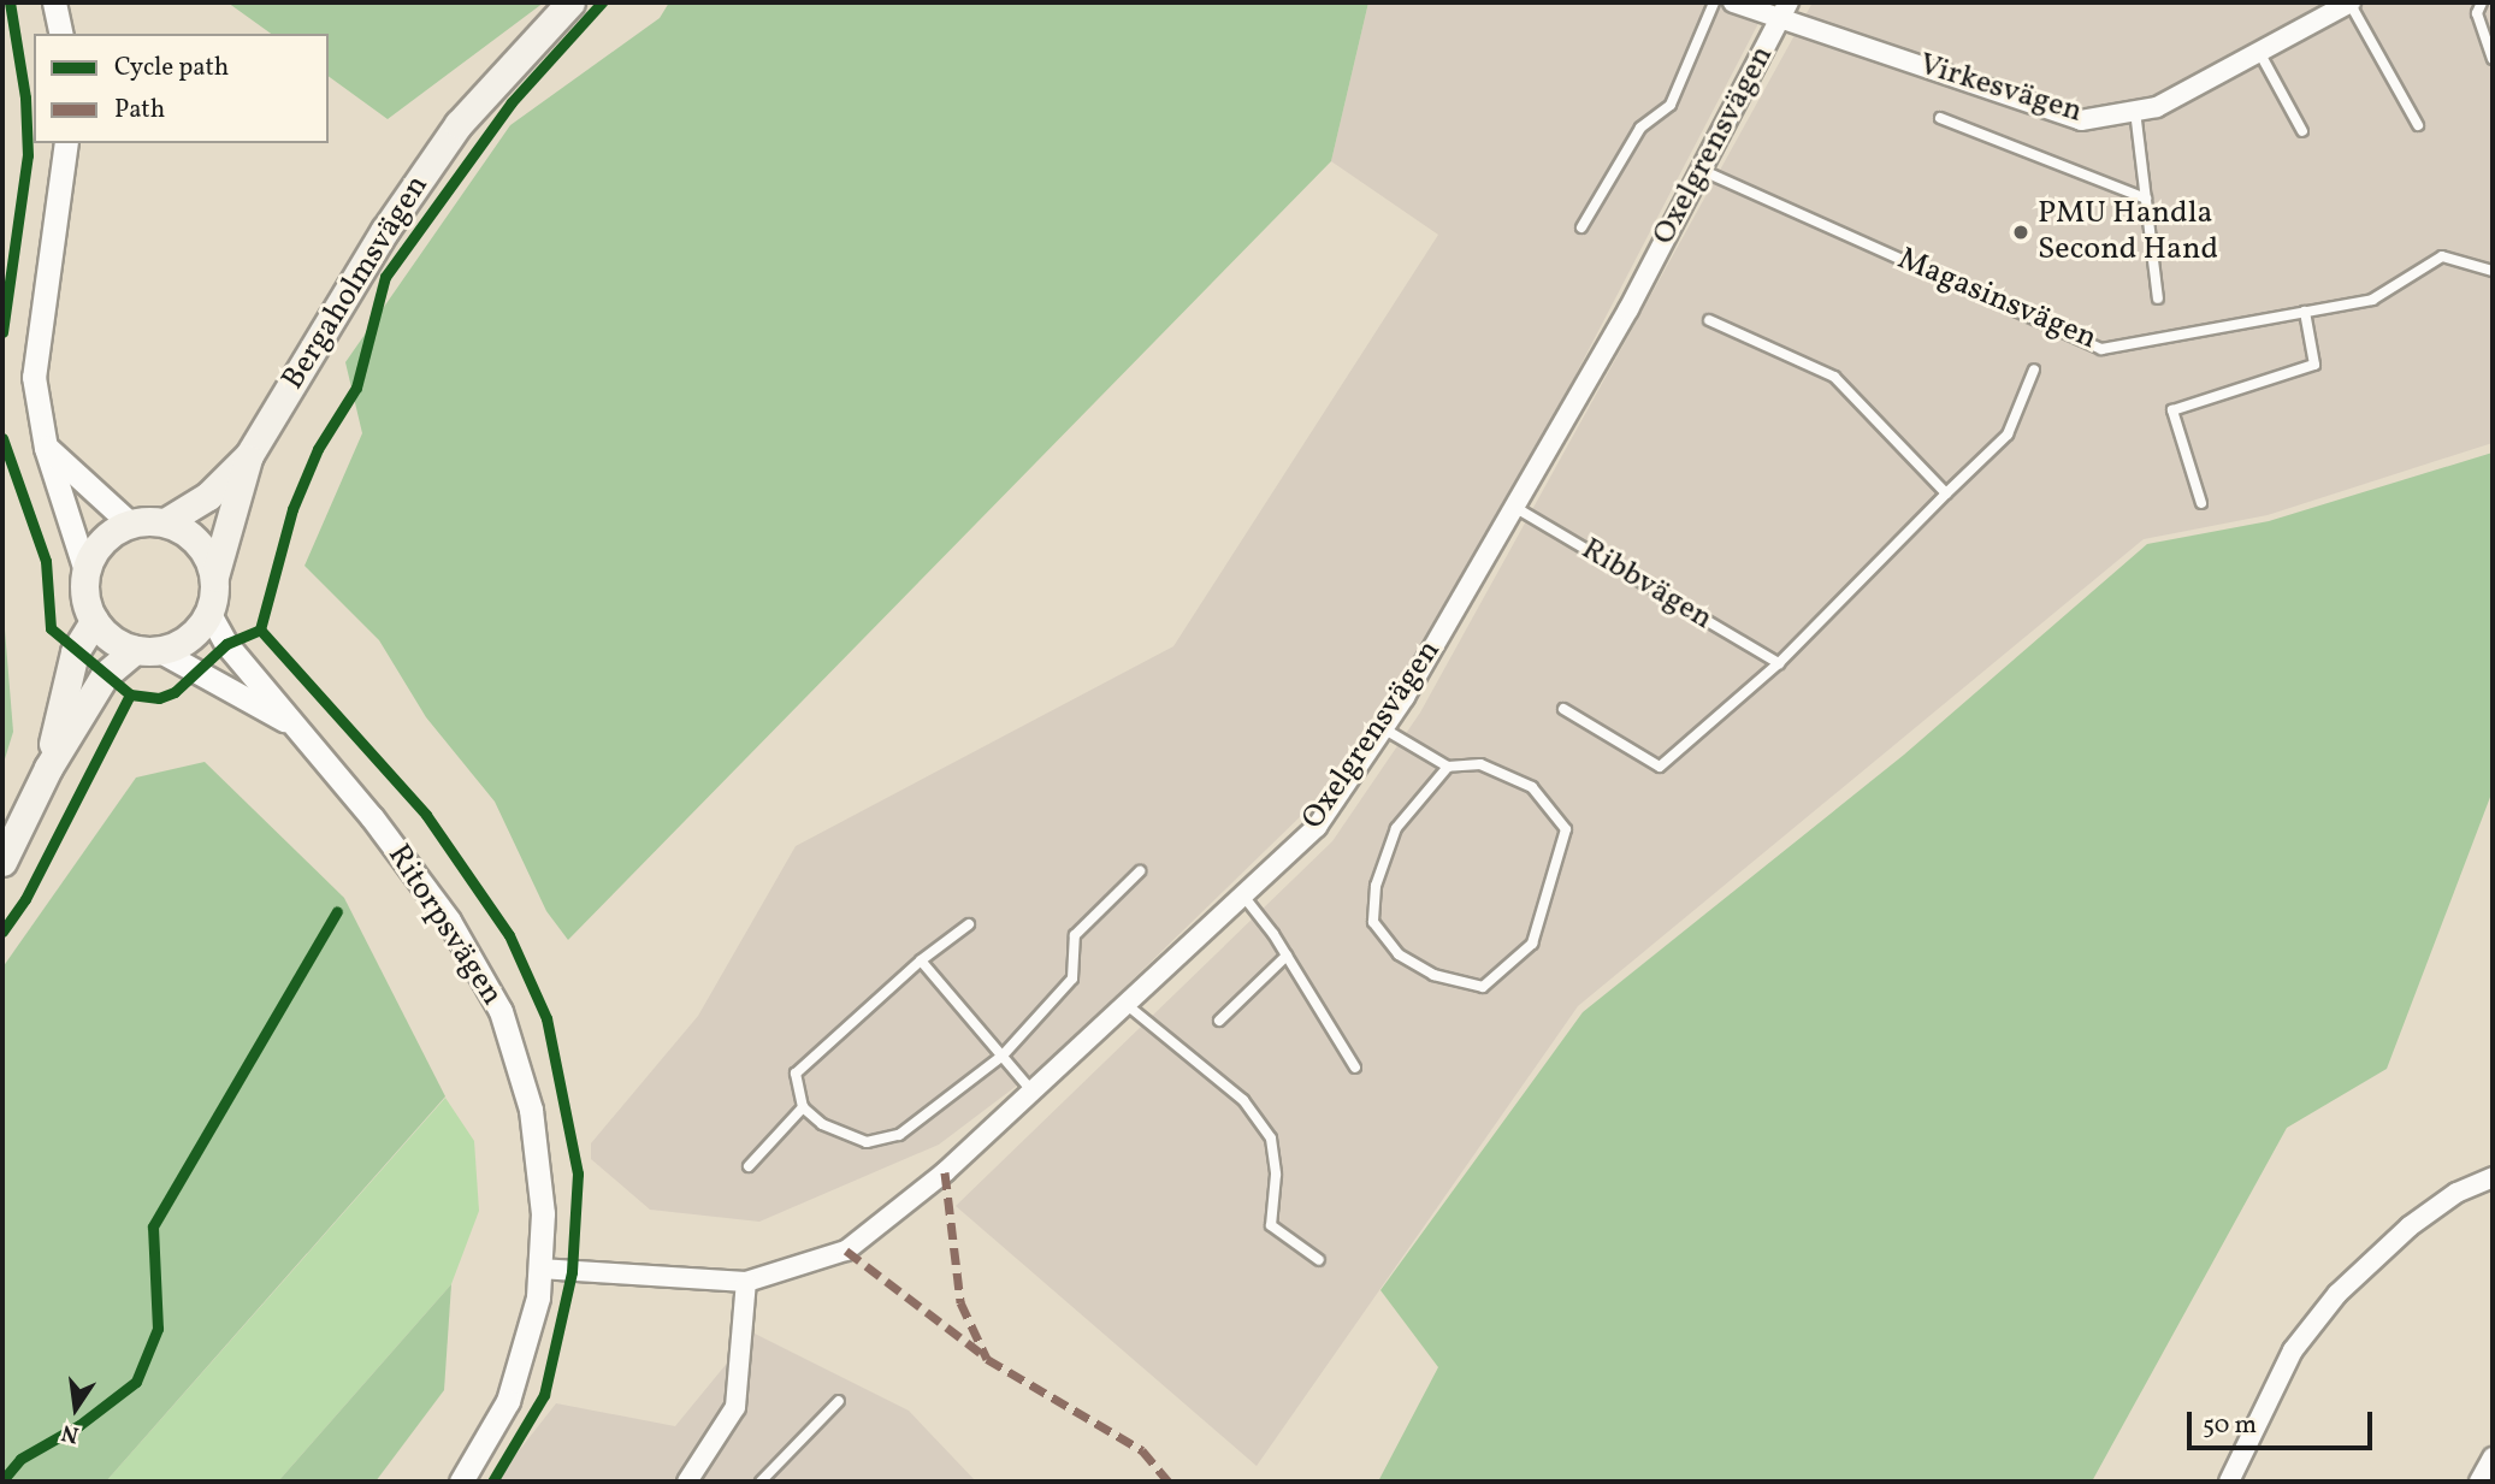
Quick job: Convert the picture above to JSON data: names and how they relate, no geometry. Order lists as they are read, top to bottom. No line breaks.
{"streets":{"main road":["Bergaholmsvägen"],"street":["Virkesvägen","Oxelgrensvägen","Ritorpsvägen"],"lane":["Magasinsvägen","Ribbvägen"]},"crossings":[["Virkesvägen","Oxelgrensvägen"],["Oxelgrensvägen","Magasinsvägen"],["Oxelgrensvägen","Ribbvägen"],["Oxelgrensvägen","Ritorpsvägen"],["Bergaholmsvägen","Ritorpsvägen"]],"places":["PMU Handla Second Hand"],"legend":["Cycle path","Path"],"scale_bar":"50 m","north":"bottom"}
